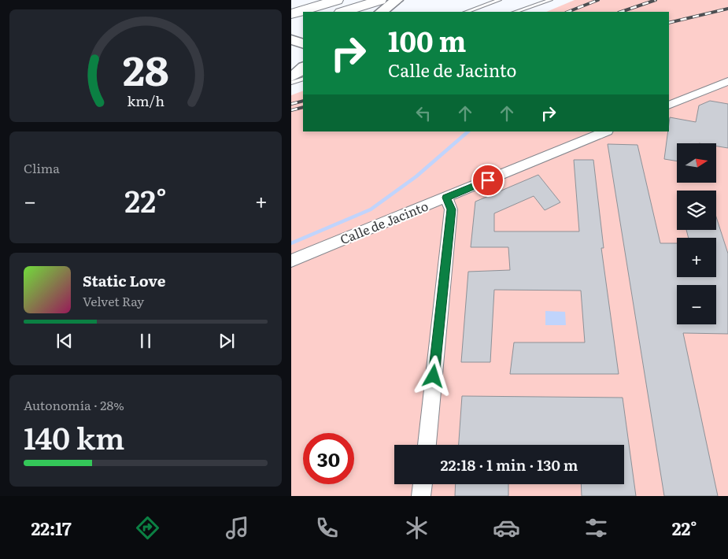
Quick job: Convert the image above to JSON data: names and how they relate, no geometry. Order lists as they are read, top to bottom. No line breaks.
{"streets":{"street":["Calle de Jacinto"]},"north":"right","page":{"turn":["100 m","Calle de Jacinto"],"tile":["Clima",["Autonomía · 28%","140 km"]],"map_buttons":["+","−"],"heat":["−","22°","+"],"song":["Static Love","Velvet Ray"],"limit":"30","trip":"22:18 · 1 min · 130 m","tabs":["22:17","22°"],"gauge":["28","km/h"]}}
